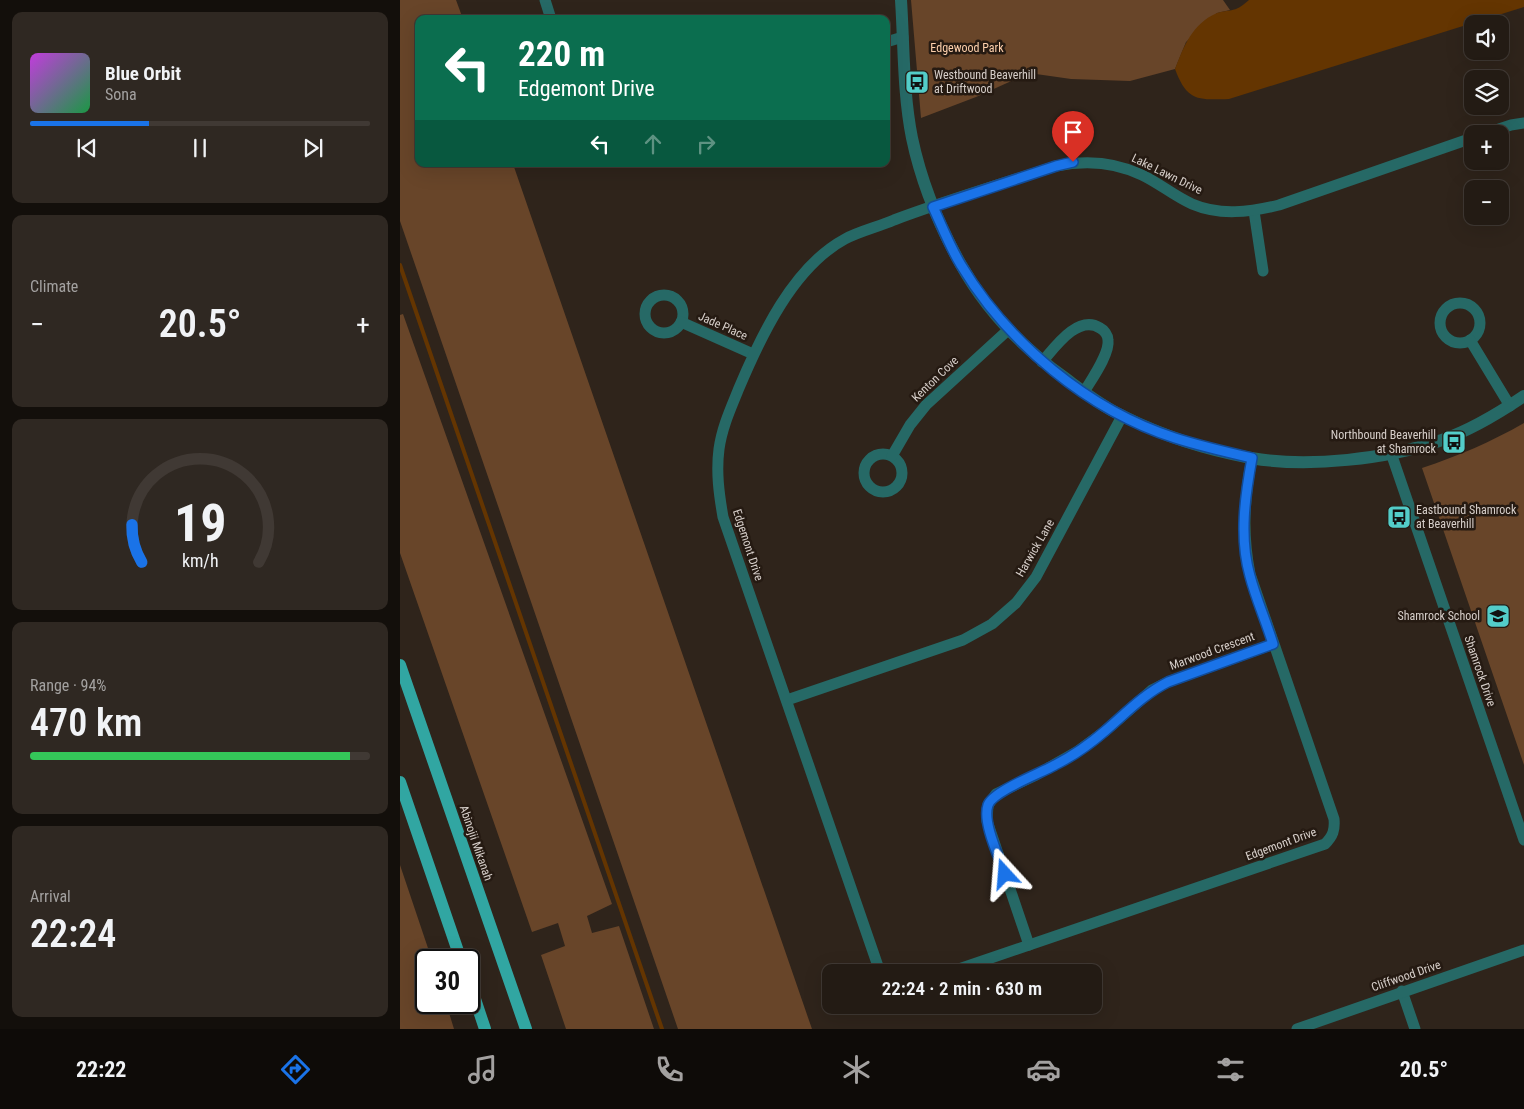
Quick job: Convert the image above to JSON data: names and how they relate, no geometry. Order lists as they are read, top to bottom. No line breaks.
{"streets":{"main road":["Abinojii Mikanah"],"street":["Lake Lawn Drive","Jade Place","Kenton Cove","Edgemont Drive","Harwick Lane","Marwood Crescent","Shamrock Drive","Cliffwood Drive"]},"crossings":[["Lake Lawn Drive","Edgemont Drive"],["Jade Place","Edgemont Drive"],["Edgemont Drive","Harwick Lane"],["Edgemont Drive","Marwood Crescent"]],"parks":["Edgewood Park"],"places":{"bus stop":["Westbound Beaverhill at Driftwood","Northbound Beaverhill at Shamrock","Eastbound Shamrock at Beaverhill"],"school or university":["Shamrock School"]},"page":{"map_buttons":["+","−"],"turn":["220 m","Edgemont Drive"],"song":["Blue Orbit","Sona"],"tile":["Climate",["Range · 94%","470 km"],["Arrival","22:24"]],"heat":["−","20.5°","+"],"limit":"30","trip":"22:24 · 2 min · 630 m","tabs":["22:22","20.5°"],"gauge":["19","km/h"]}}
